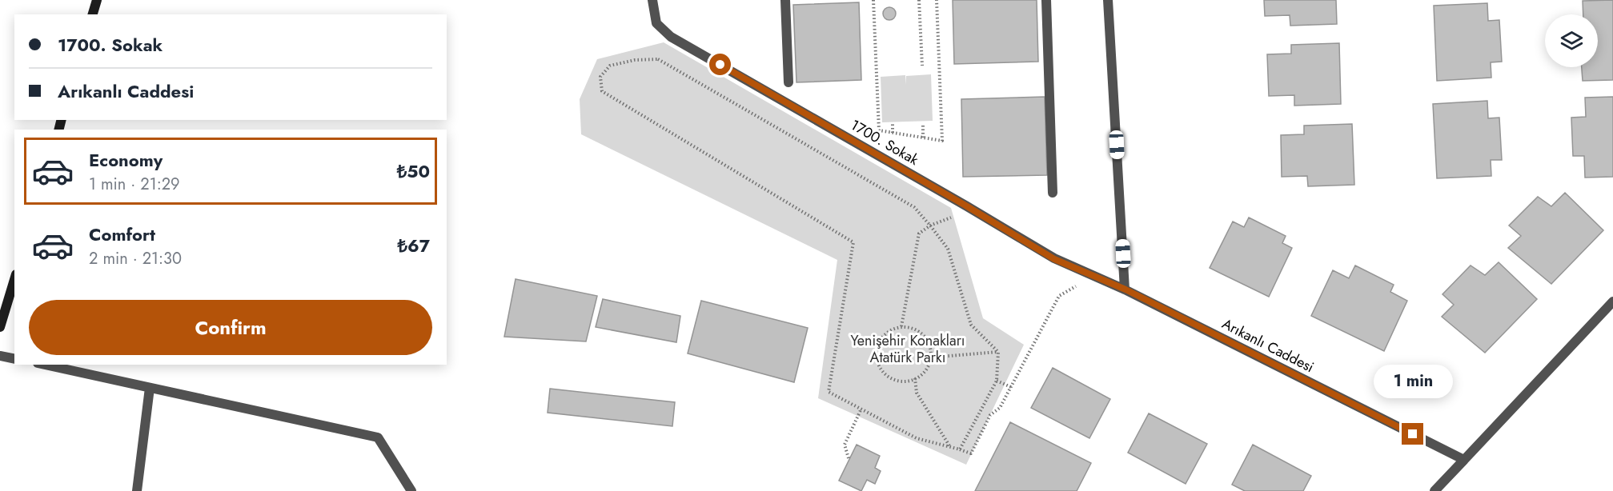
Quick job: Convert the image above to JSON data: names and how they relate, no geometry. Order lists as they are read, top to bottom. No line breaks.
{"streets":{"street":["1700. Sokak","Arıkanlı Caddesi"]},"crossings":[["1700. Sokak","Arıkanlı Caddesi"]],"parks":["Yenişehir Konakları Atatürk Parkı"],"page":{"banner":["1700. Sokak","Arıkanlı Caddesi"],"list":[{"name":"Economy","note":"1 min · 21:29","value":"₺50"},{"name":"Comfort","note":"2 min · 21:30","value":"₺67"}],"buttons":"Confirm","bubble":"1 min"}}
